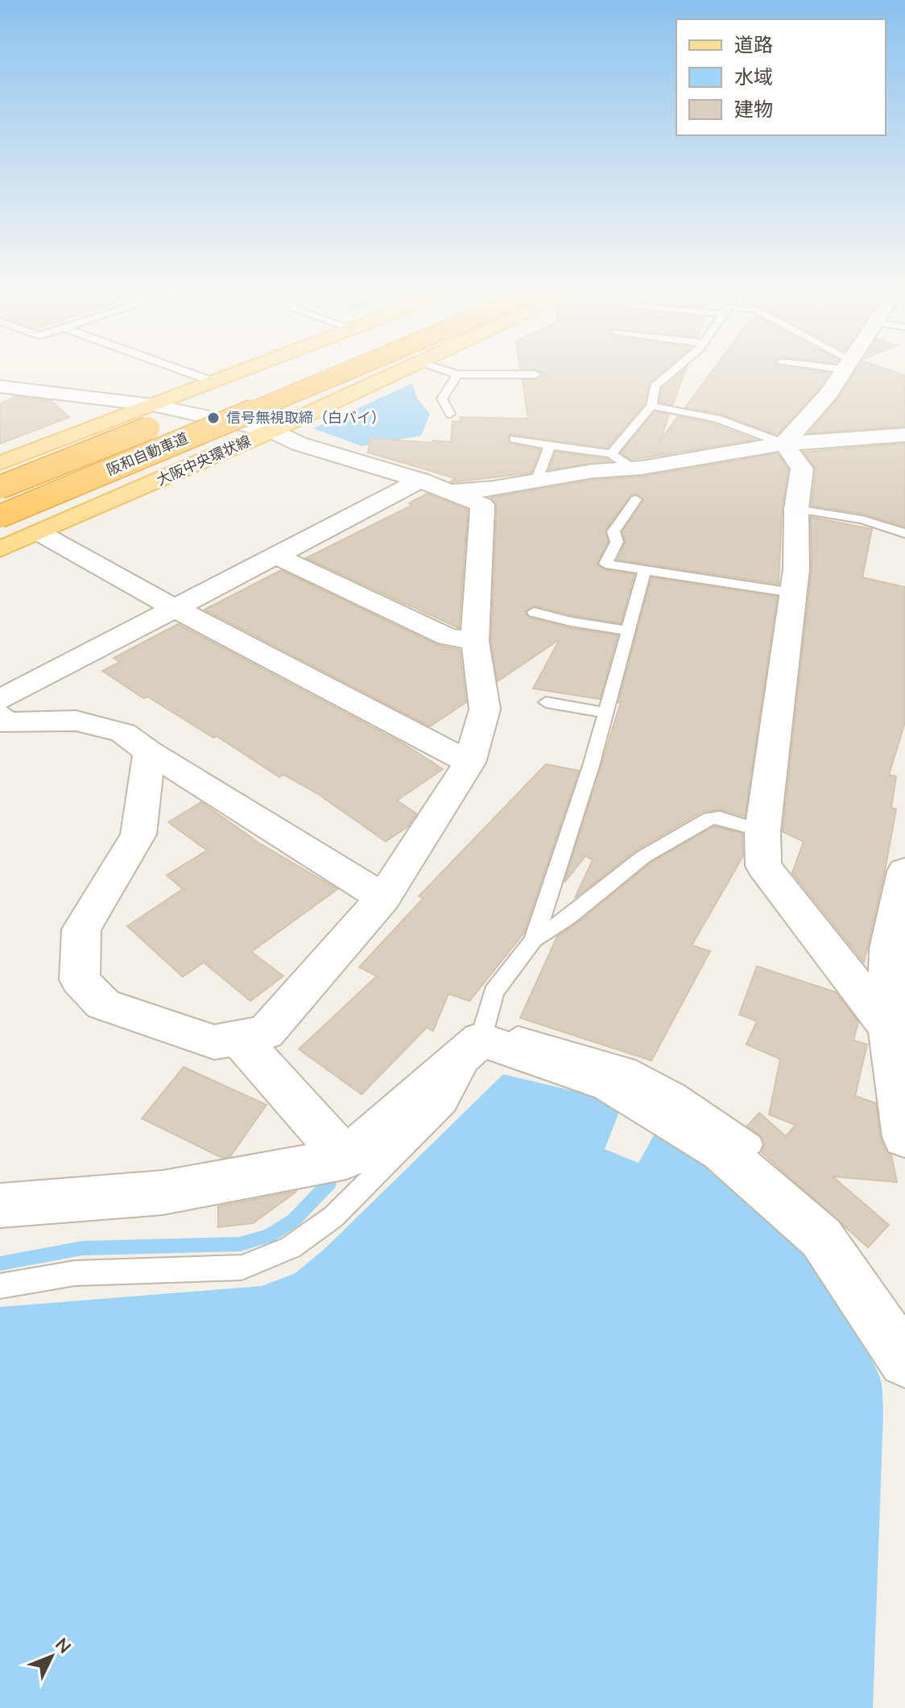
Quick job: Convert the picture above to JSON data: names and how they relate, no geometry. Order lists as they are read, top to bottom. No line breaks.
{"streets":{"highway":["阪和自動車道"],"main road":["大阪中央環状線"]},"places":["信号無視取締（白バイ）"],"legend":["道路","水域","建物"],"north":"top right"}
